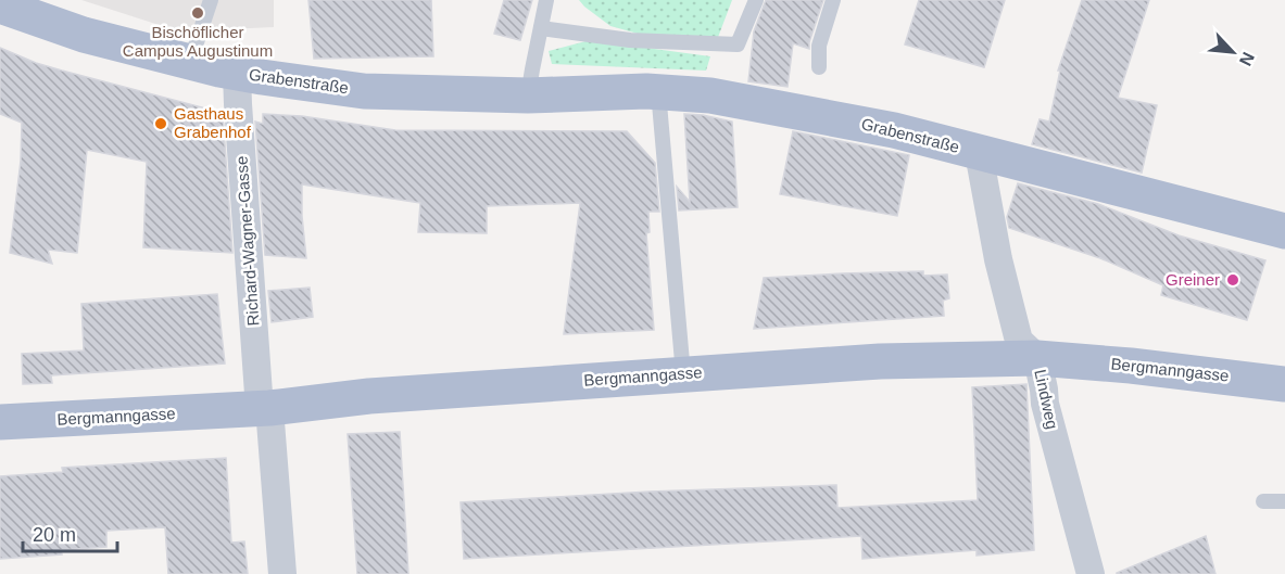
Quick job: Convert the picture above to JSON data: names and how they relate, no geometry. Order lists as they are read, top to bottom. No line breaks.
{"streets":{"main road":["Grabenstraße","Bergmanngasse"],"street":["Richard-Wagner-Gasse","Lindweg"]},"crossings":[["Grabenstraße","Richard-Wagner-Gasse"],["Grabenstraße","Lindweg"],["Richard-Wagner-Gasse","Bergmanngasse"],["Bergmanngasse","Lindweg"]],"places":["Bischöflicher Campus Augustinum","Gasthaus Grabenhof","Greiner"],"scale_bar":"20 m","north":"bottom right"}
